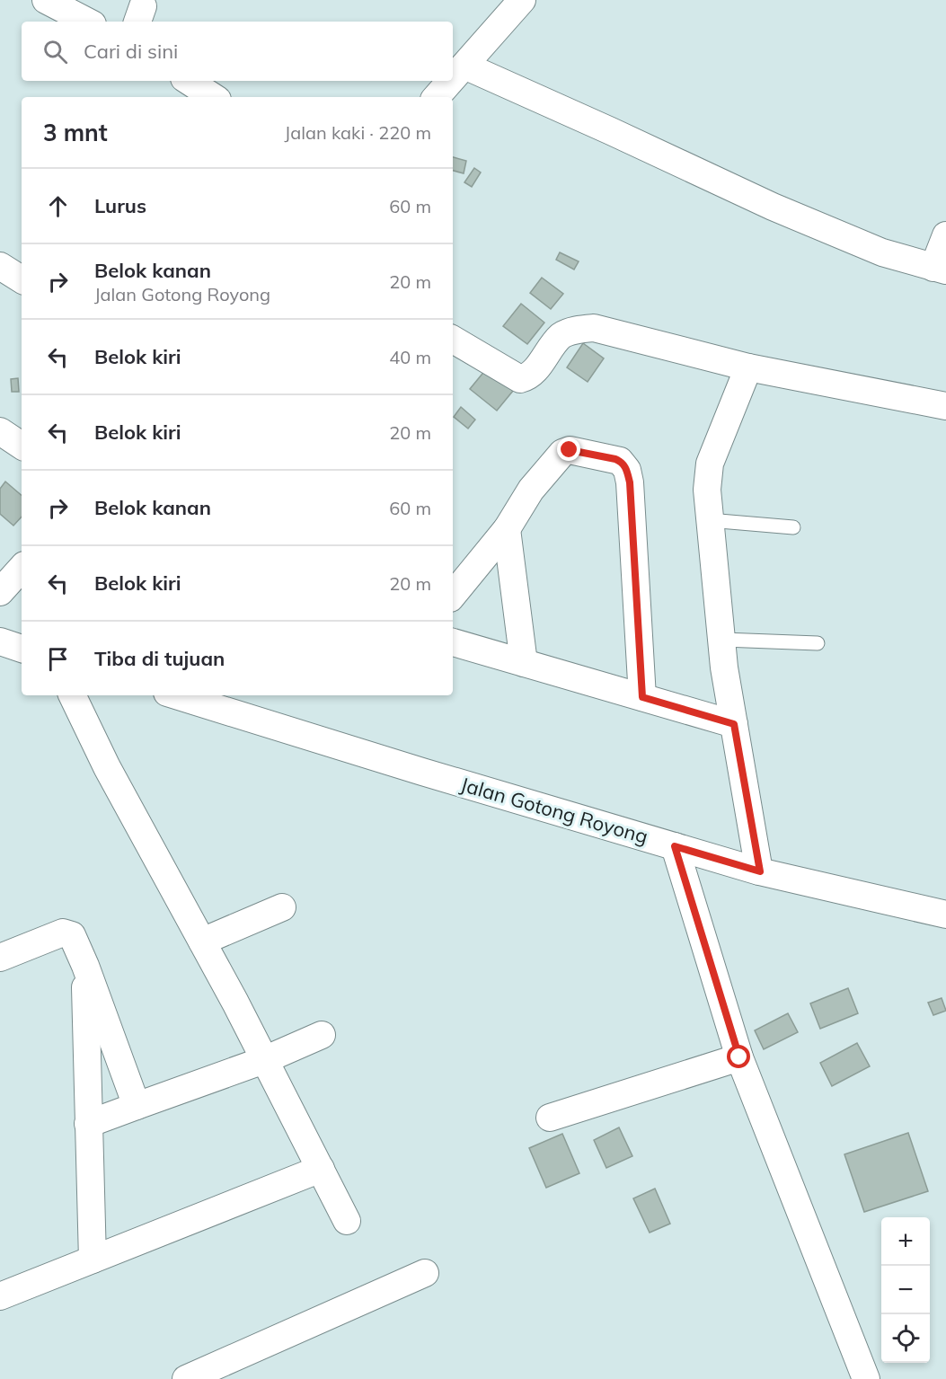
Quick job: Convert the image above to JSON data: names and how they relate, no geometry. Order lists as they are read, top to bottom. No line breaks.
{"streets":{"street":["Jalan Gotong Royong"]},"page":{"search":"Cari di sini","heading":["3 mnt","Jalan kaki · 220 m"],"list":[["Lurus","60 m"],["Belok kanan","Jalan Gotong Royong","20 m"],["Belok kiri","40 m"],["Belok kiri","20 m"],["Belok kanan","60 m"],["Belok kiri","20 m"],"Tiba di tujuan"],"map_buttons":["+","−"]}}
